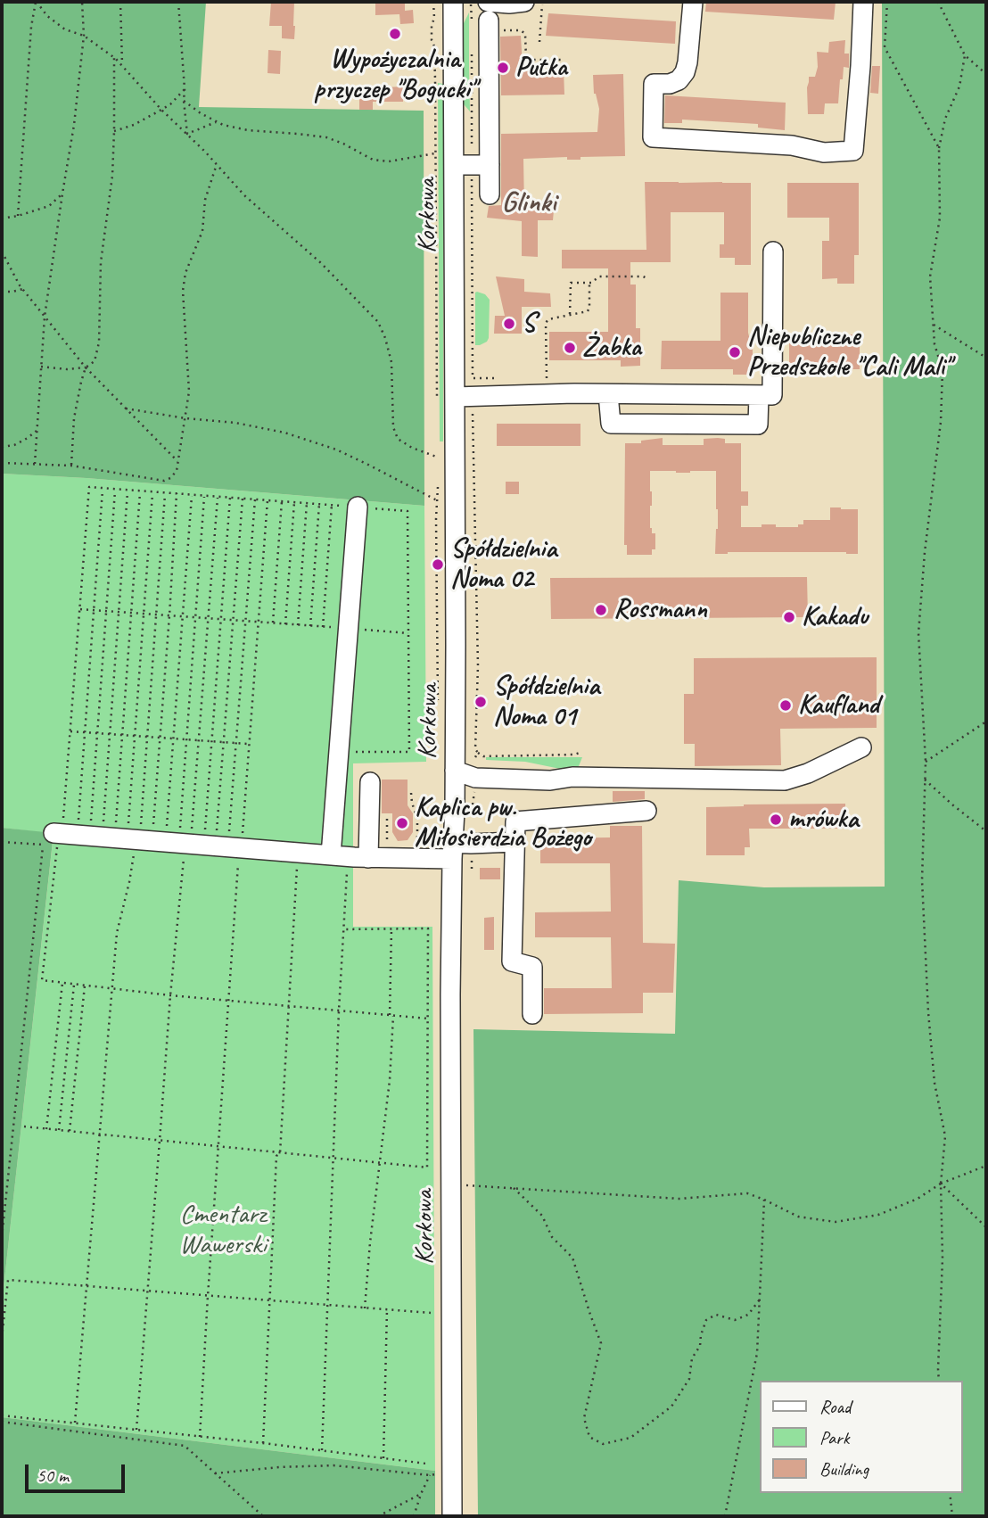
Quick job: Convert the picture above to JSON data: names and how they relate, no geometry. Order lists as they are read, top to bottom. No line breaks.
{"streets":{"street":["Korkowa"]},"districts":["Glinki"],"parks":["Cmentarz Wawerski"],"places":["Wypożyczalnia przyczep \"Bogucki\"","Putka","S","Żabka","Niepubliczne Przedszkole \"Cali Mali\"","Spółdzielnia Noma 02","Rossmann","Kakadu","Spółdzielnia Noma 01","Kaufland","mrówka","Kaplica pw. Miłosierdzia Bożego"],"legend":["Road","Park","Building"],"scale_bar":"50 m"}
